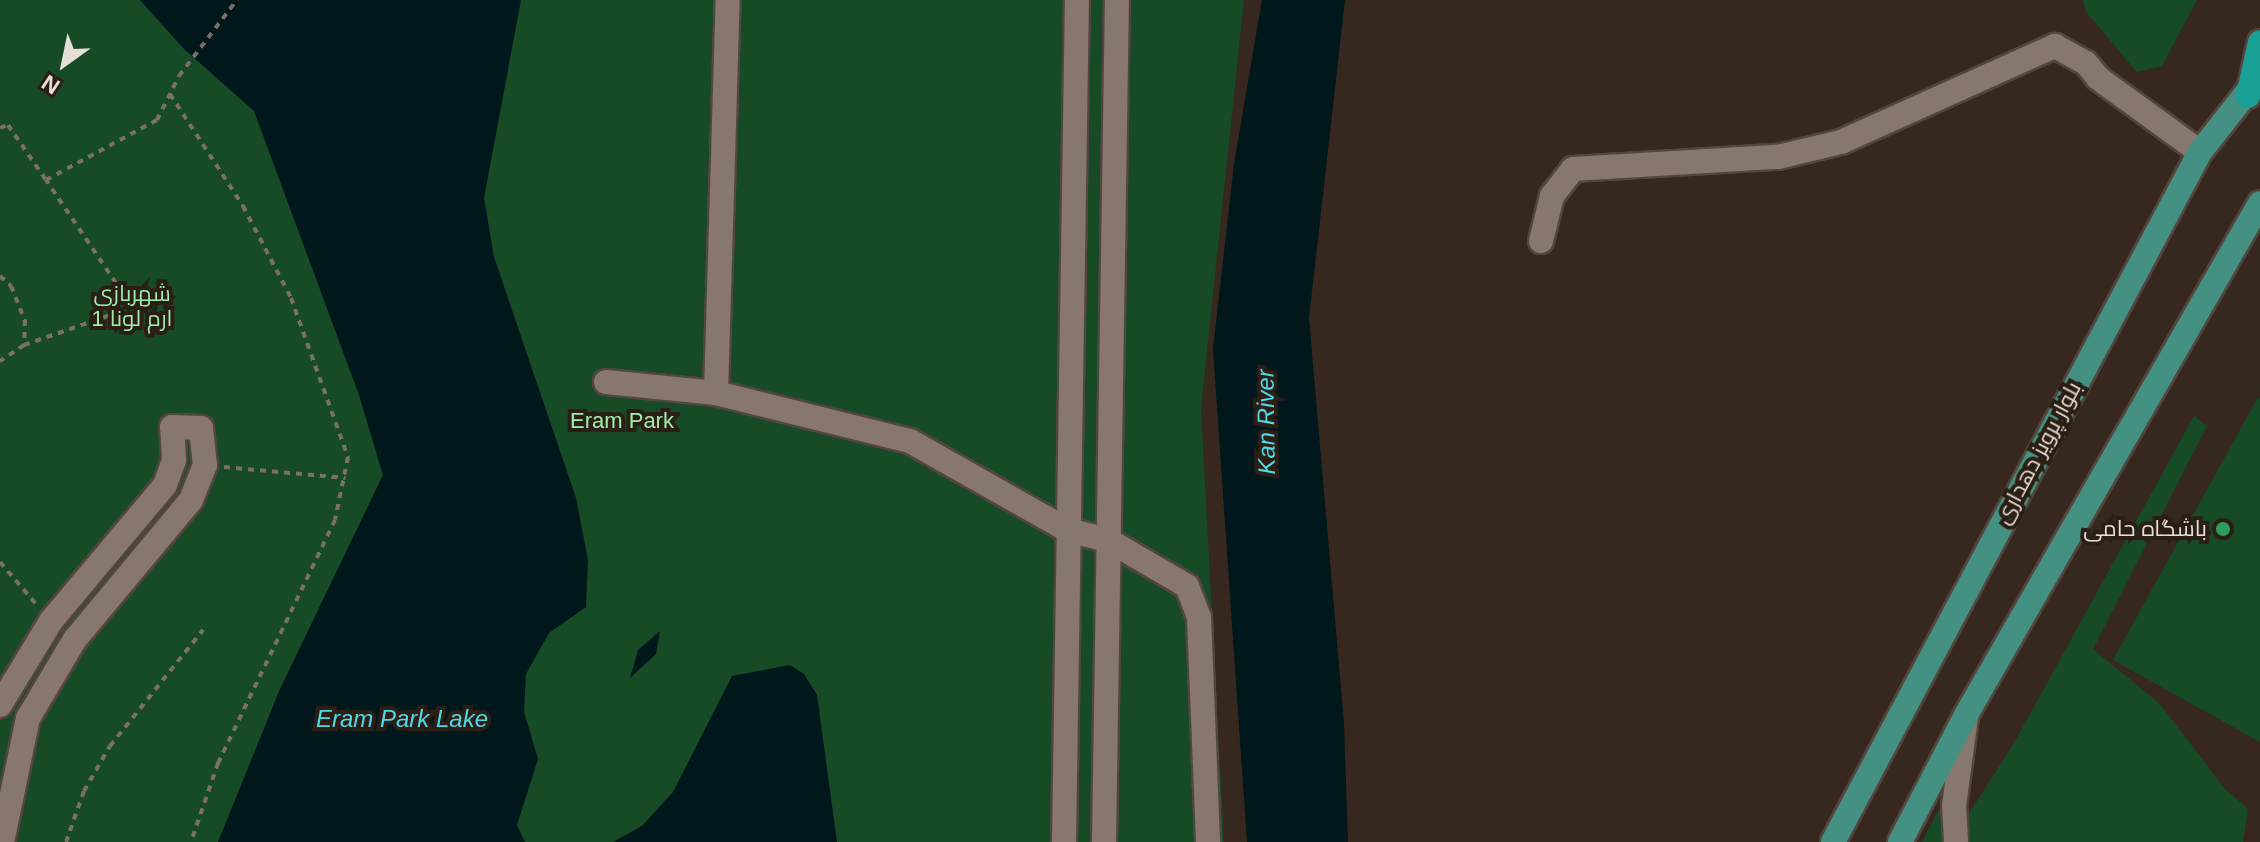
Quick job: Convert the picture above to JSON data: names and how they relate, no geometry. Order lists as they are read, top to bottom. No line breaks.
{"streets":{"main road":["بلوار پرویز دهداری"]},"water":["Kan River","Eram Park Lake"],"parks":["شهربازی ارم لونا 1","Eram Park"],"places":["باشگاه حامی"],"north":"bottom left"}
